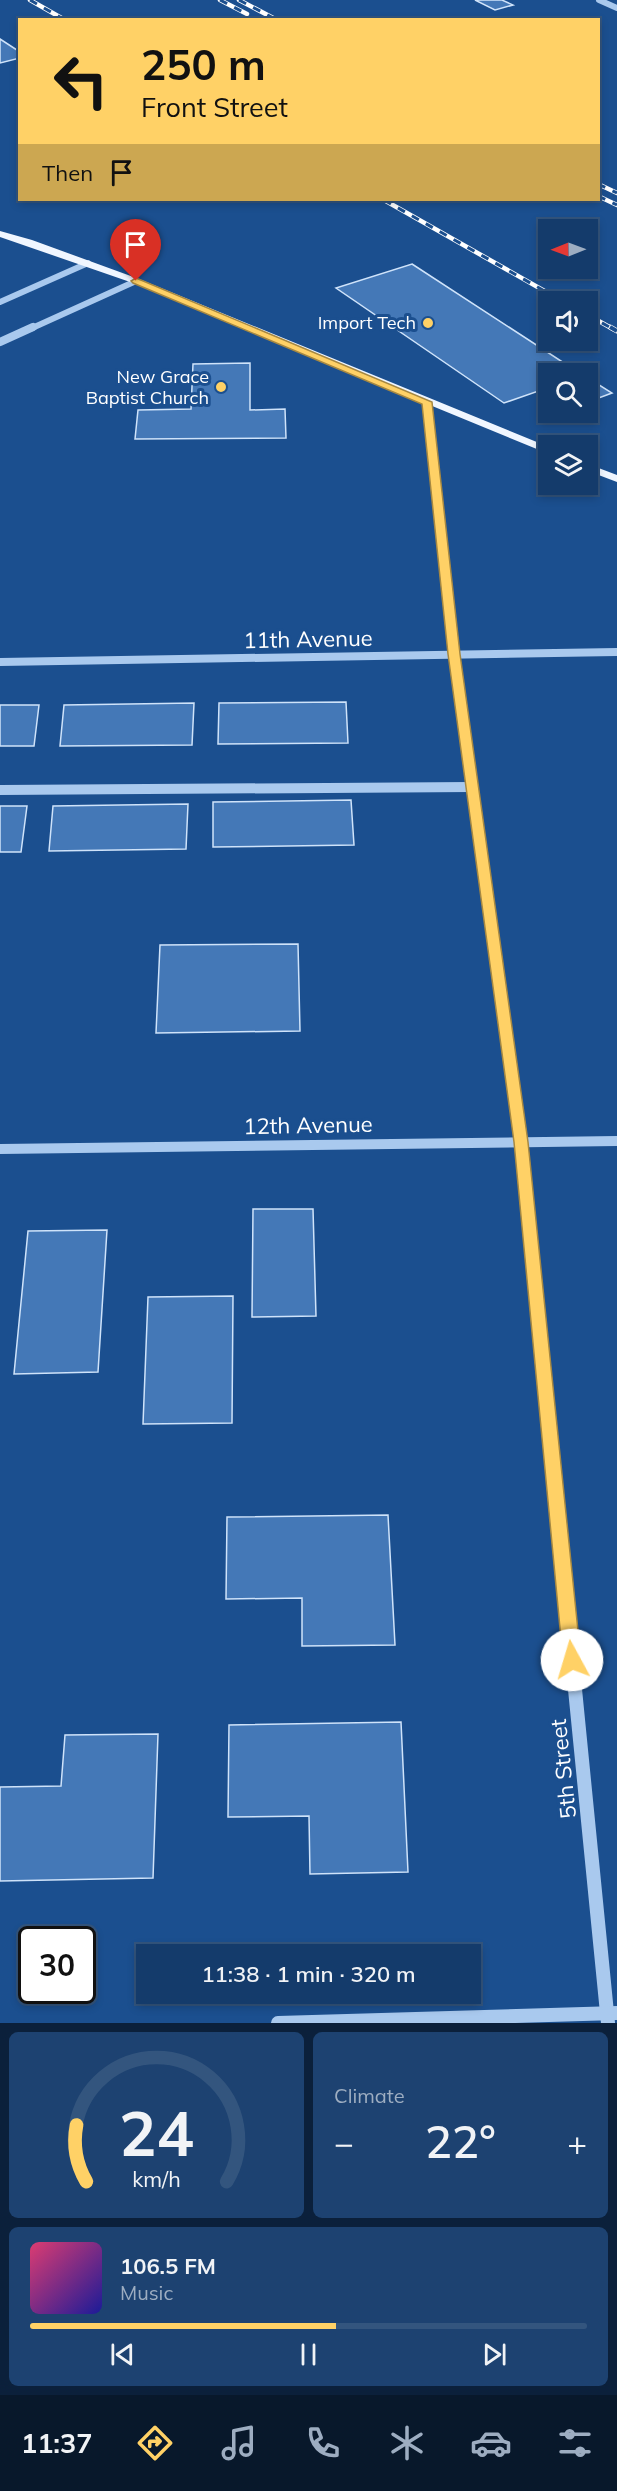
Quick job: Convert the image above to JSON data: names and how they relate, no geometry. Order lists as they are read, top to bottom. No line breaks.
{"streets":{"street":["11th Avenue","12th Avenue","5th Street"]},"crossings":[["11th Avenue","5th Street"],["12th Avenue","5th Street"]],"places":["Import Tech","New Grace Baptist Church"],"north":"left","page":{"turn":["250 m","Front Street"],"then":"Then","limit":"30","trip":"11:38 · 1 min · 320 m","tile":"Climate","heat":["−","22°","+"],"song":["106.5 FM","Music"],"tabs":"11:37","gauge":["24","km/h"]}}
